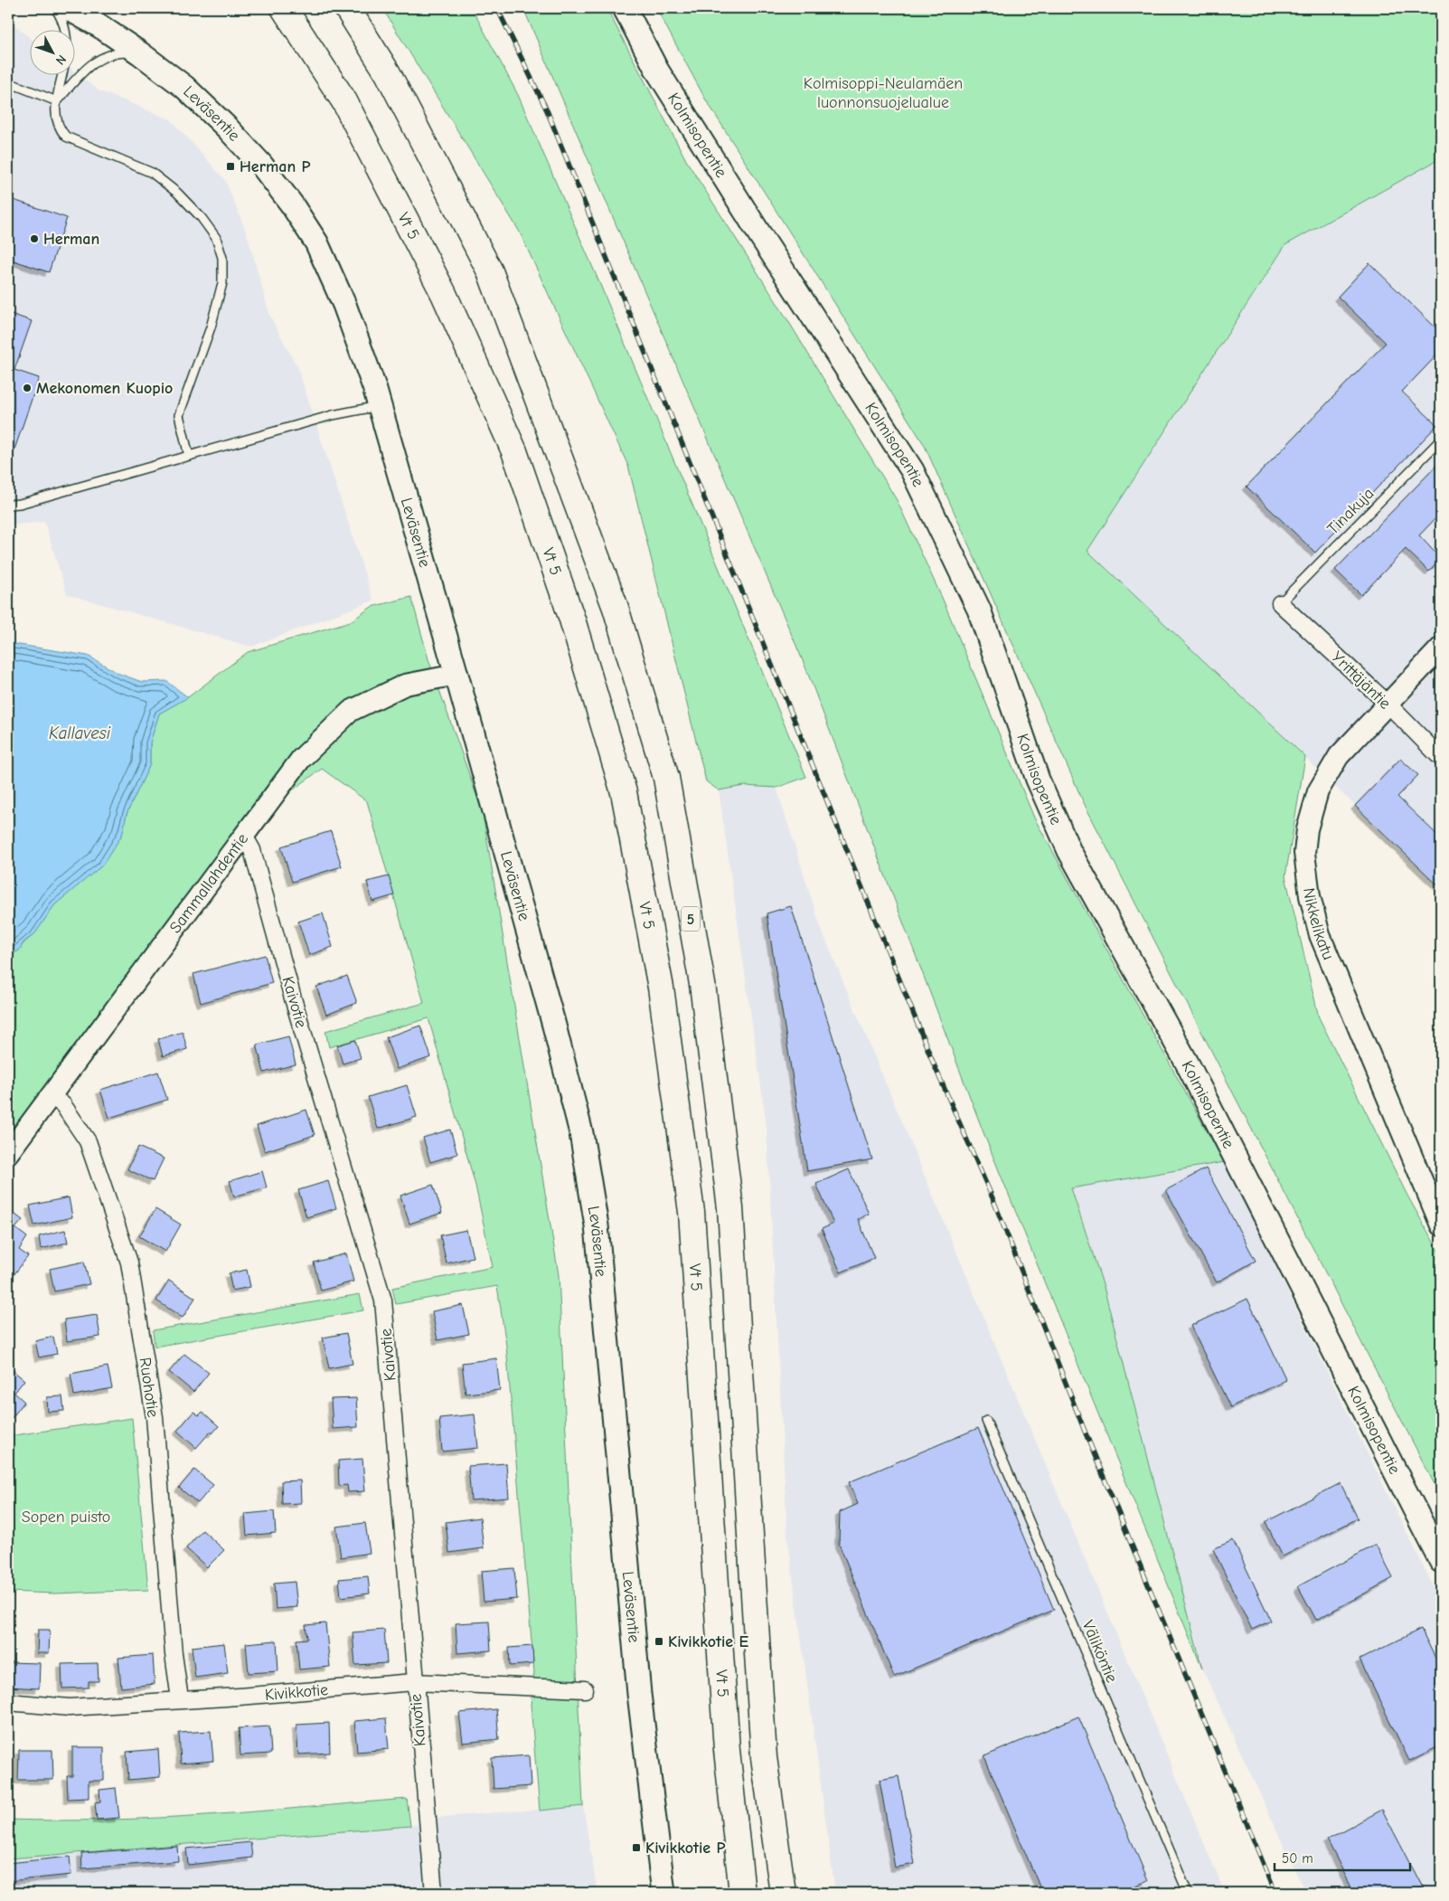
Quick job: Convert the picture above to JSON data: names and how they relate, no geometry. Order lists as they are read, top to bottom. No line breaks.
{"streets":{"highway":["Vt 5","5"],"main road":["Leväsentie","Kolmisopentie"],"street":["Yrittäjäntie","Sammallahdentie","Nikkelikatu","Kaivotie","Ruohotie","Kivikkotie"],"lane":["Tinakuja","Väliköntie"]},"crossings":[["Leväsentie","Sammallahdentie"],["Tinakuja","Yrittäjäntie"],["Yrittäjäntie","Nikkelikatu"],["Sammallahdentie","Kaivotie"],["Sammallahdentie","Ruohotie"],["Kaivotie","Kivikkotie"],["Ruohotie","Kivikkotie"]],"water":["Kallavesi"],"parks":["Kolmisoppi-Neulamäen luonnonsuojelualue","Sopen puisto"],"places":{"transit":["Herman P","Kivikkotie E","Kivikkotie P"],"other":["Herman","Mekonomen Kuopio"]},"scale_bar":"50 m","north":"bottom right"}
